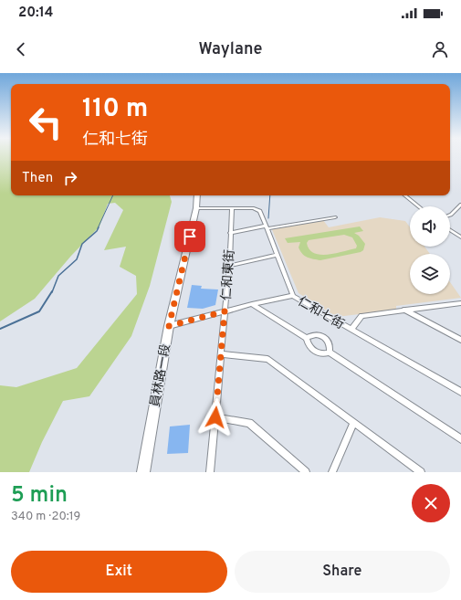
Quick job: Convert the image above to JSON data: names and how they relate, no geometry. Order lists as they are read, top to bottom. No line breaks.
{"streets":{"main road":["員林路一段"],"street":["仁和東街","仁和七街"]},"crossings":[["仁和東街","仁和七街"],["仁和七街","員林路一段"]],"page":{"status":"20:14","header":"Waylane","turn":["110 m","仁和七街"],"then":"Then","heading":["5 min","340 m · 20:19"],"buttons":["Exit","Share"]}}
